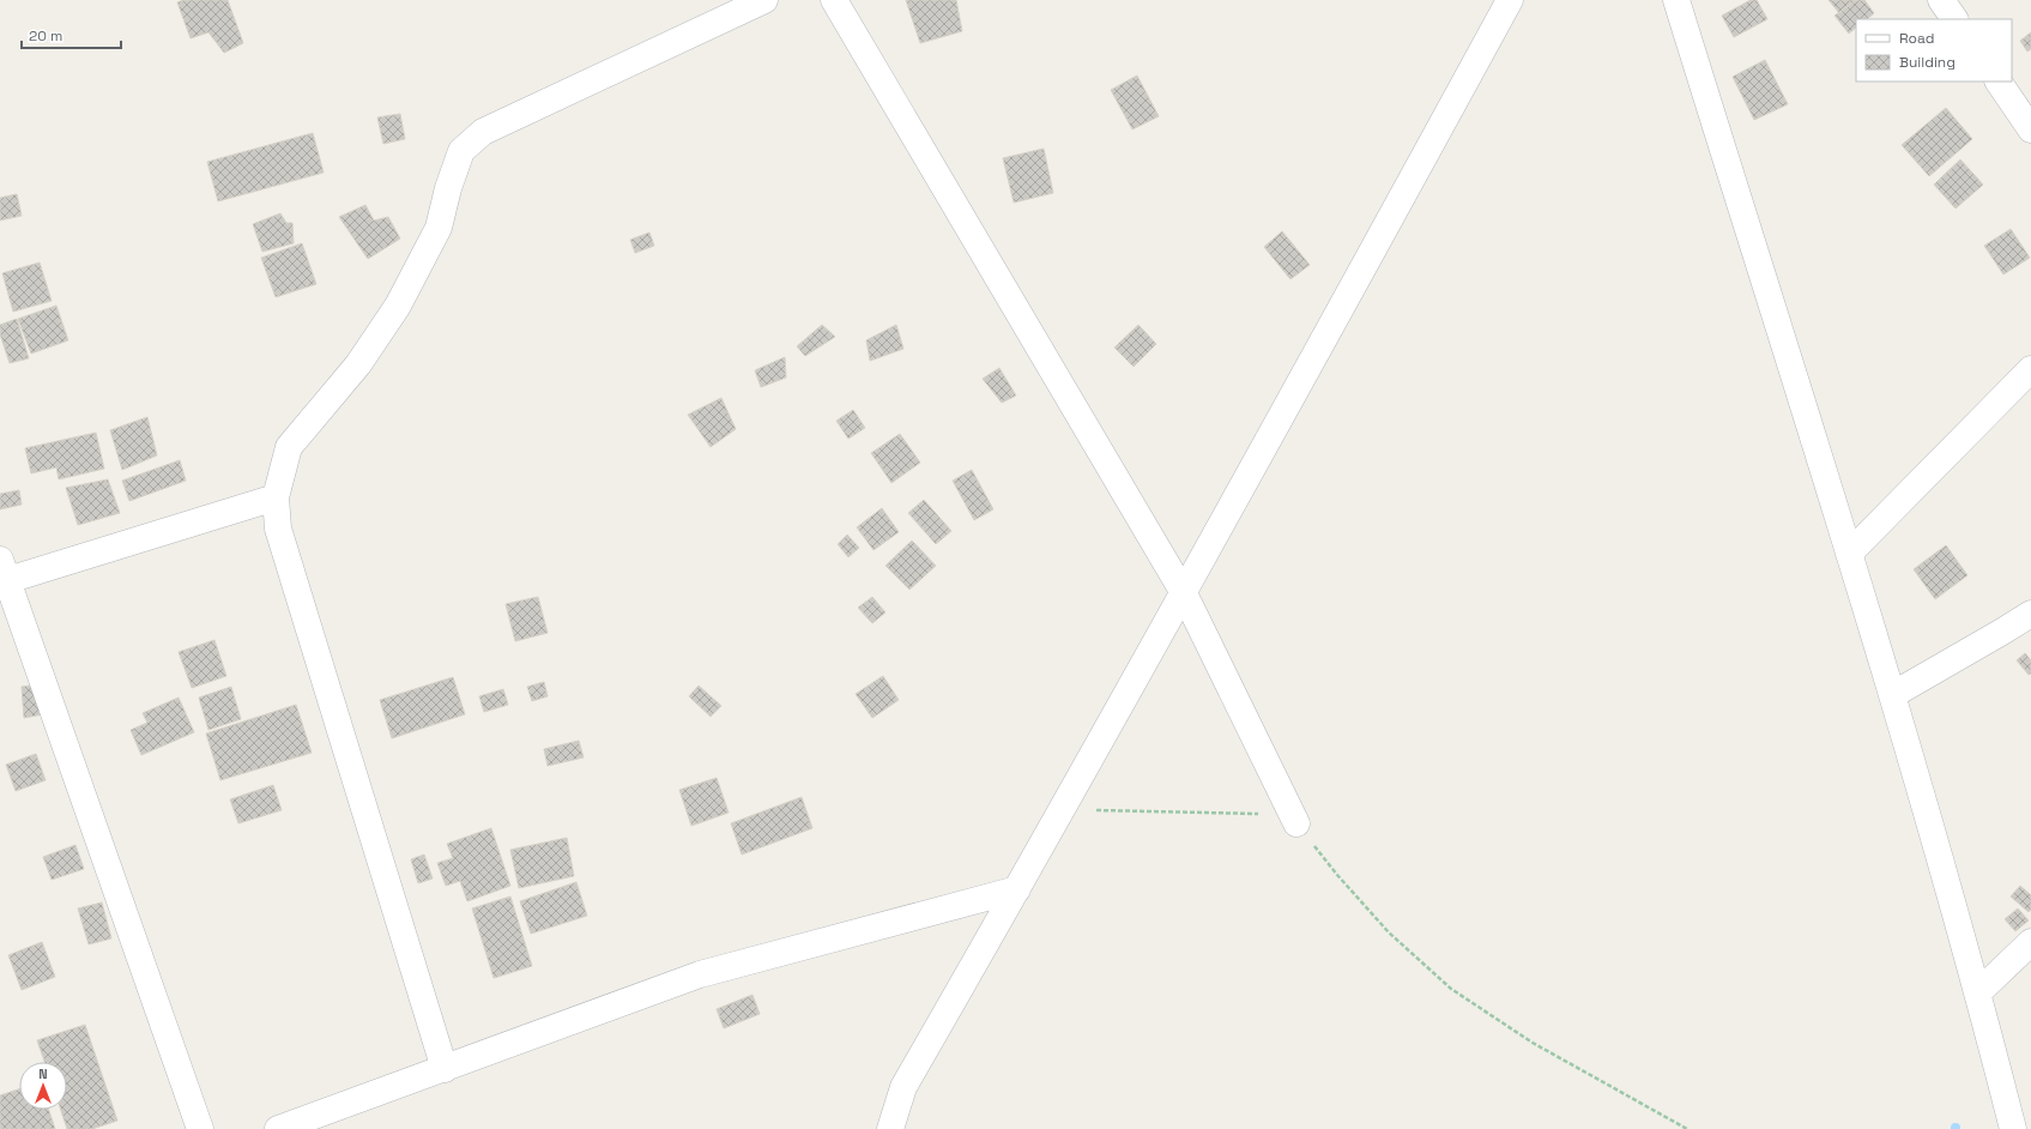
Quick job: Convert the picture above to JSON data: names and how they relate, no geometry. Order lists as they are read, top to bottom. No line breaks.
{"legend":["Road","Building"],"scale_bar":"20 m","north":"top"}
